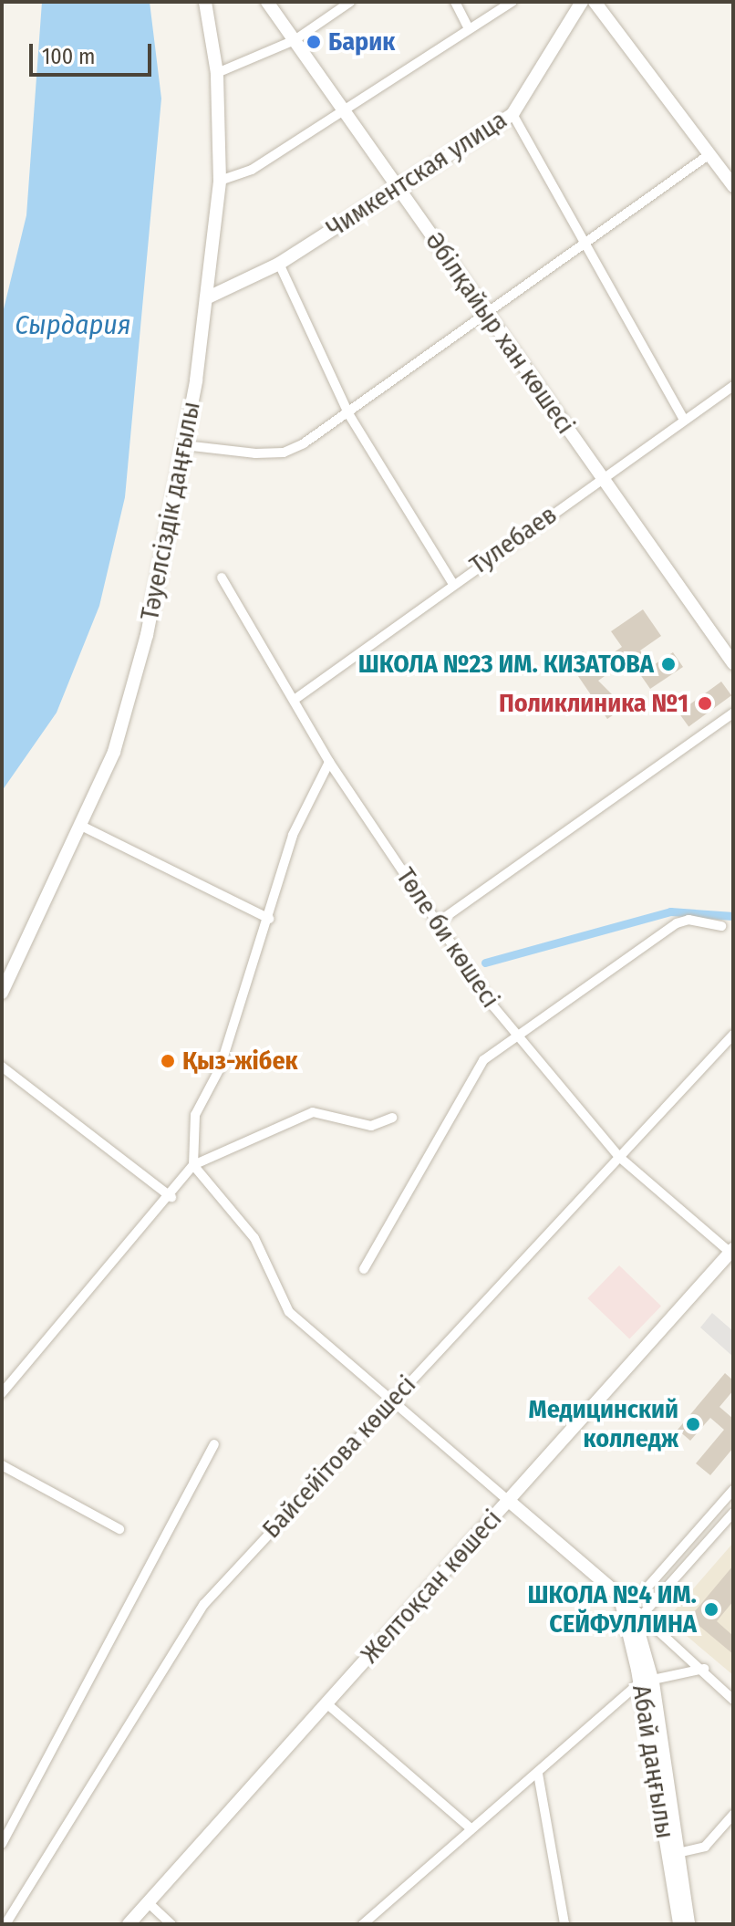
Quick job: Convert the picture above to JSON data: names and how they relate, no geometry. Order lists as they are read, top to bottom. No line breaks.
{"streets":{"street":["Чимкентская улица","Әбілқайыр хан көшесі","Тәуелсіздік даңғылы","Тулебаев","Төле би көшесі","Байсейітова көшесі","Желтоқсан көшесі","Абай даңғылы"]},"crossings":[["Чимкентская улица","Әбілқайыр хан көшесі"],["Чимкентская улица","Тәуелсіздік даңғылы"],["Әбілқайыр хан көшесі","Тулебаев"],["Тулебаев","Төле би көшесі"],["Төле би көшесі","Байсейітова көшесі"],["Төле би көшесі","Желтоқсан көшесі"]],"water":["Сырдария"],"places":["Барик","ШКОЛА №23 ИМ. КИЗАТОВА","Поликлиника №1","Қыз-жібек","Медицинский колледж","ШКОЛА №4 ИМ. СЕЙФУЛЛИНА"],"scale_bar":"100 m"}
